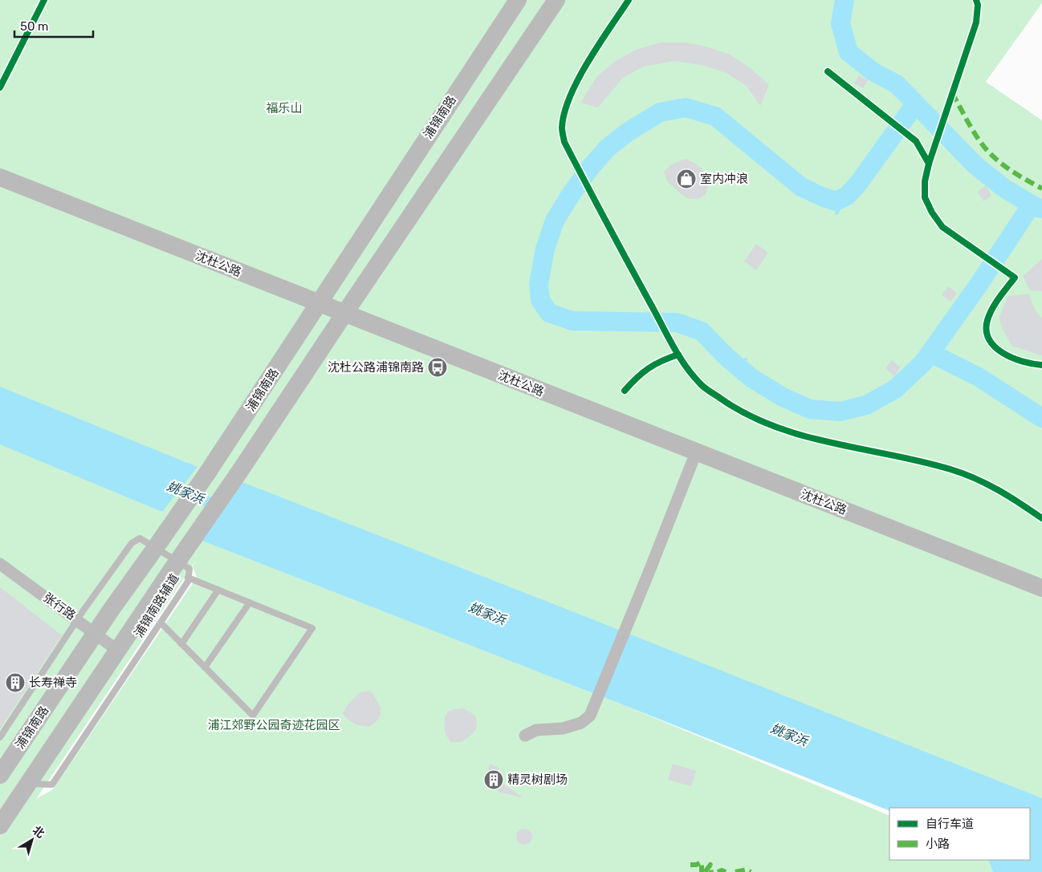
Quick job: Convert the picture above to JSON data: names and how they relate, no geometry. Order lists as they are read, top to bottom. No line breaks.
{"streets":{"main road":["浦锦南路","沈杜公路"],"street":["张行路"],"lane":["浦锦南路辅道"]},"crossings":[["浦锦南路","沈杜公路"],["浦锦南路","张行路"],["浦锦南路辅道","张行路"]],"water":["姚家浜"],"parks":["福乐山","浦江郊野公园奇迹花园区"],"places":{"shop":["室内冲浪"],"bus stop":["沈杜公路浦锦南路"],"building":["长寿禅寺","精灵树剧场"]},"legend":["自行车道","小路"],"scale_bar":"50 m","north":"top right"}
